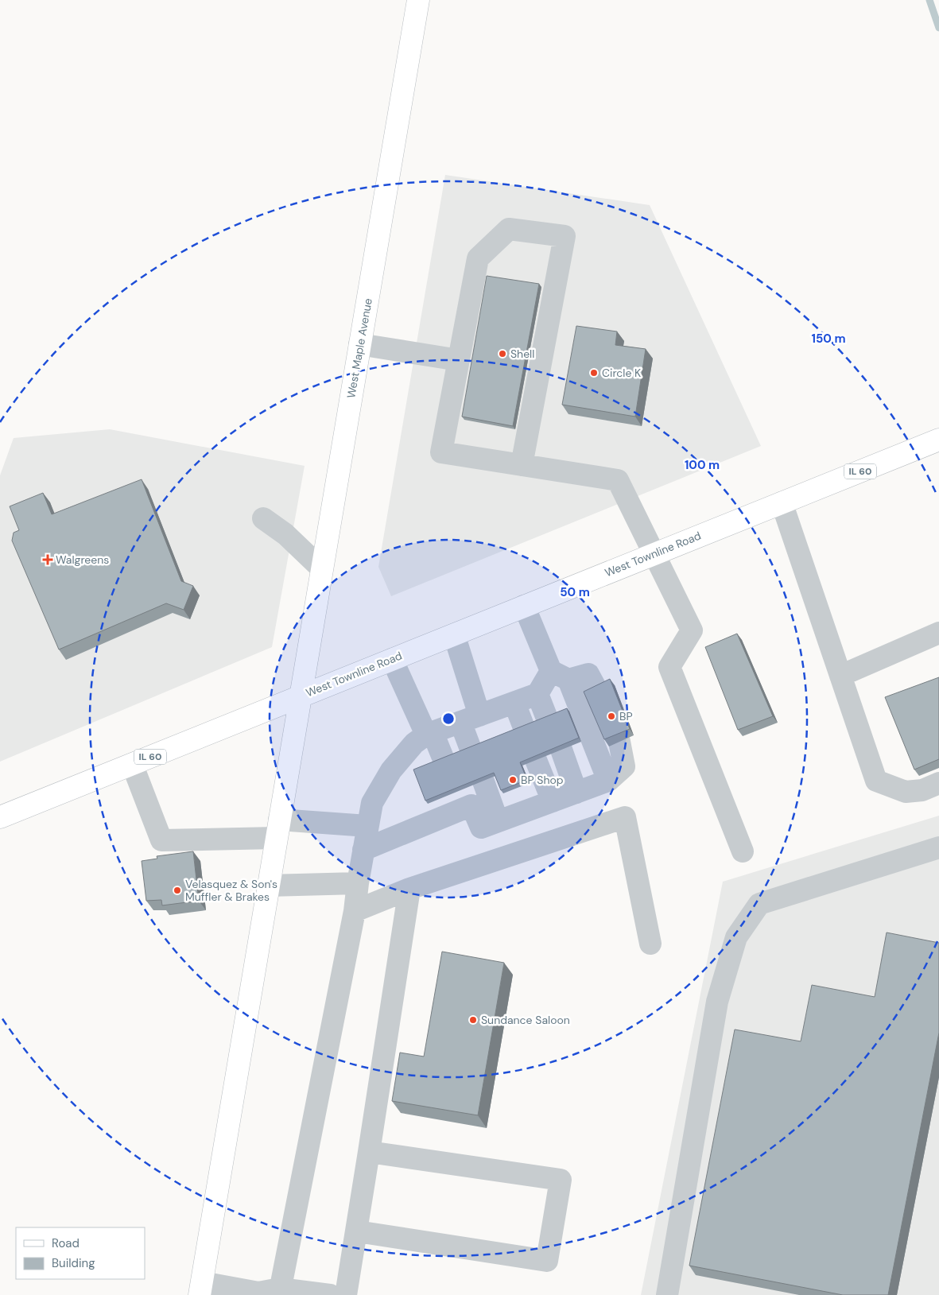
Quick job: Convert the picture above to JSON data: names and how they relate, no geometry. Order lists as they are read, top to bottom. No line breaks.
{"streets":{"main road":["West Maple Avenue","IL 60","West Townline Road"]},"crossings":[["West Maple Avenue","IL 60"],["West Maple Avenue","West Townline Road"],["IL 60","West Townline Road"]],"places":{"other":["Shell","Circle K","BP","BP Shop","Velasquez & Son's Muffler & Brakes","Sundance Saloon"],"health":["Walgreens"]},"legend":["Road","Building"],"rings":["150 m","100 m","50 m"]}
